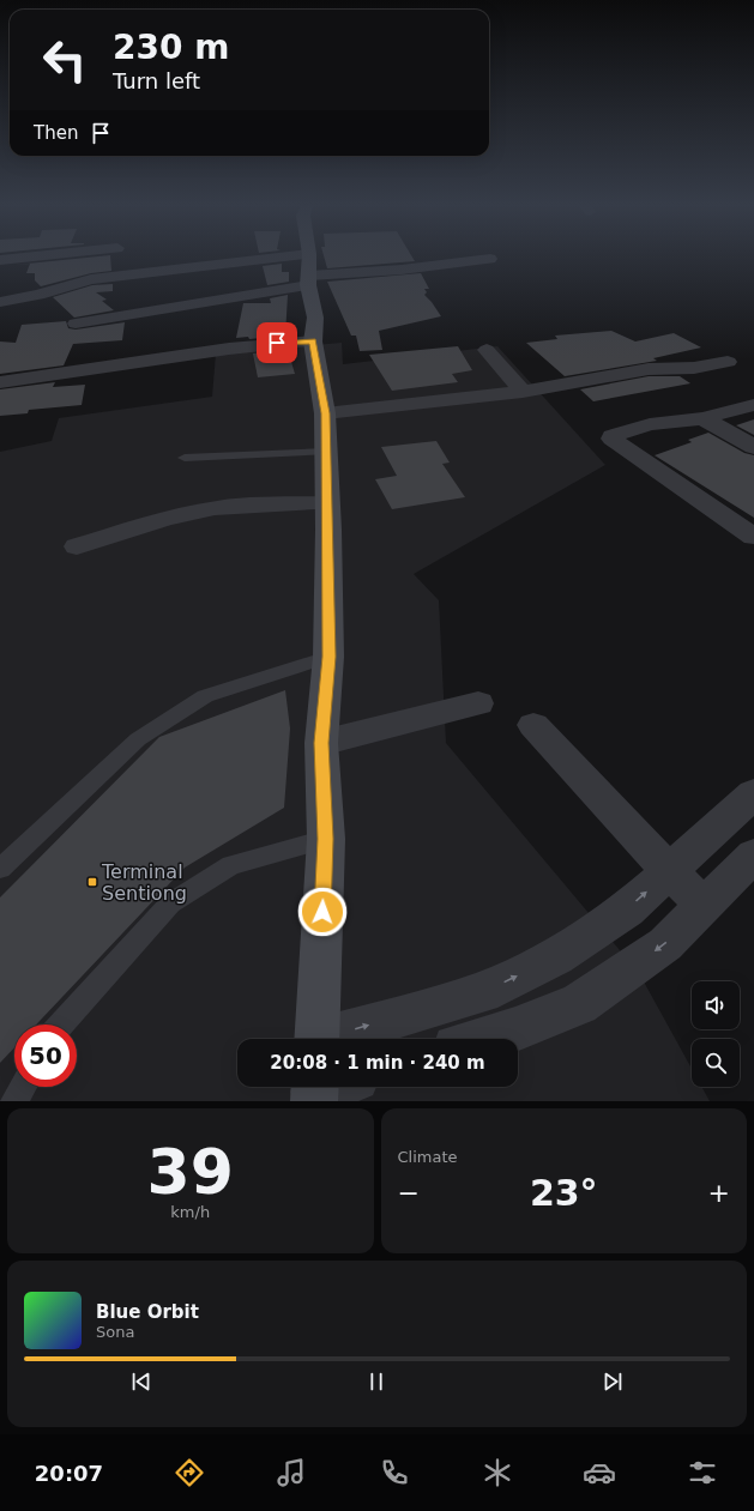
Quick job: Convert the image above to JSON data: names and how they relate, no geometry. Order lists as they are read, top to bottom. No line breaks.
{"places":{"transit":["Terminal Sentiong"]},"page":{"turn":["230 m","Turn left"],"then":"Then","limit":"50","trip":"20:08 · 1 min · 240 m","tile":[["39","km/h"],"Climate"],"heat":["−","23°","+"],"song":["Blue Orbit","Sona"],"tabs":"20:07"}}
